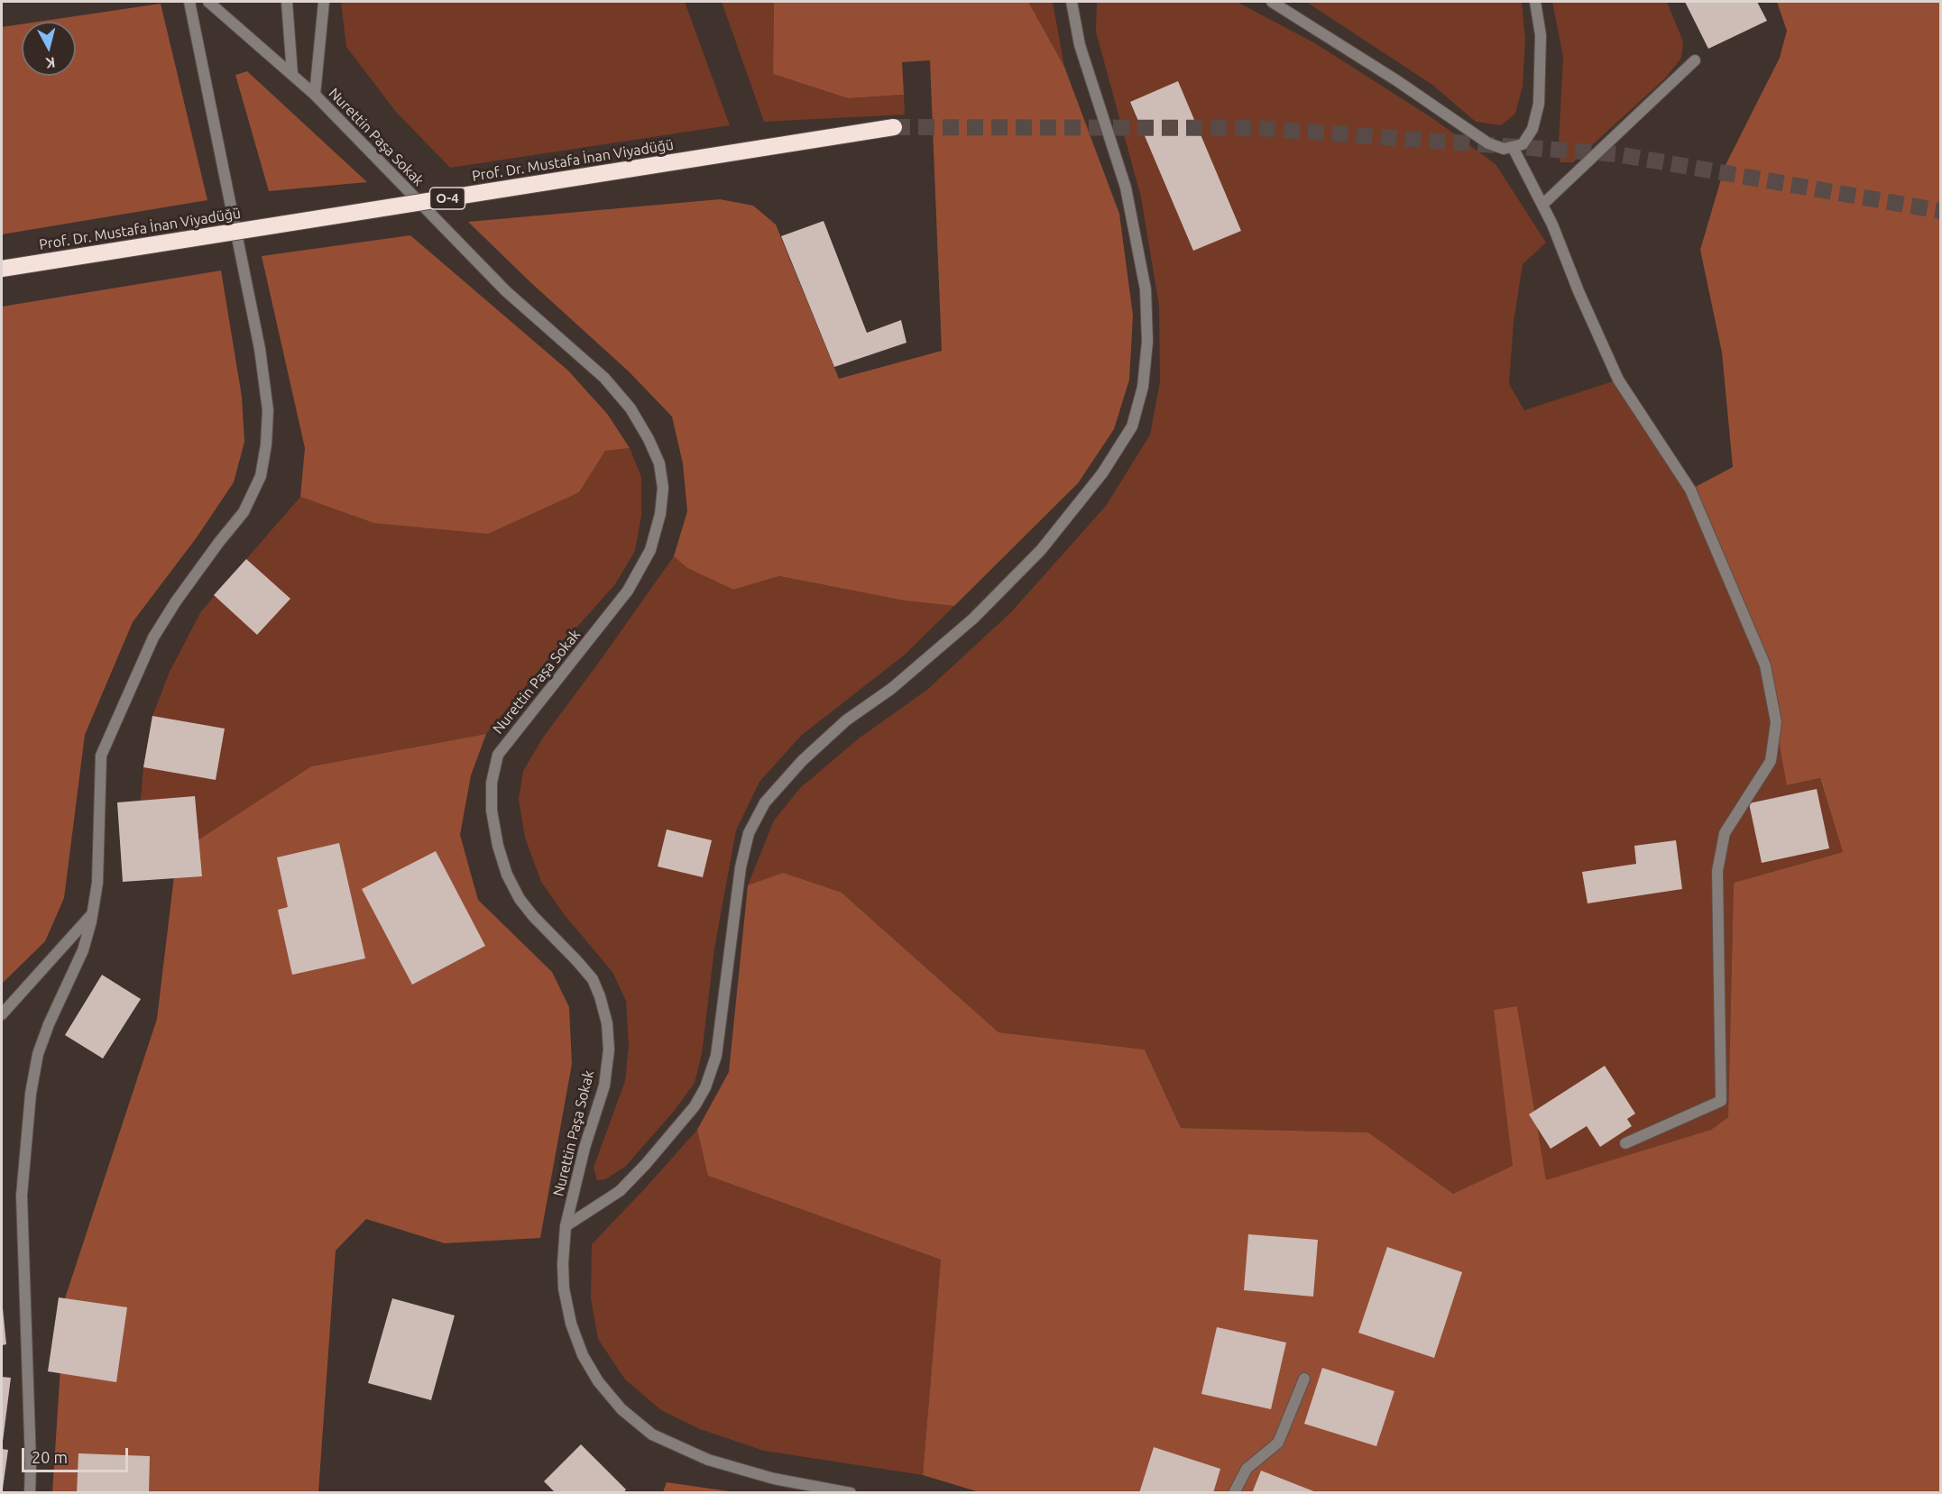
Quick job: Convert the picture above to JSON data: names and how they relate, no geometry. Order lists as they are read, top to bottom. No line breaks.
{"streets":{"highway":["Prof. Dr. Mustafa İnan Viyadüğü","O-4"],"street":["Nurettin Paşa Sokak"]},"scale_bar":"20 m","north":"bottom"}
